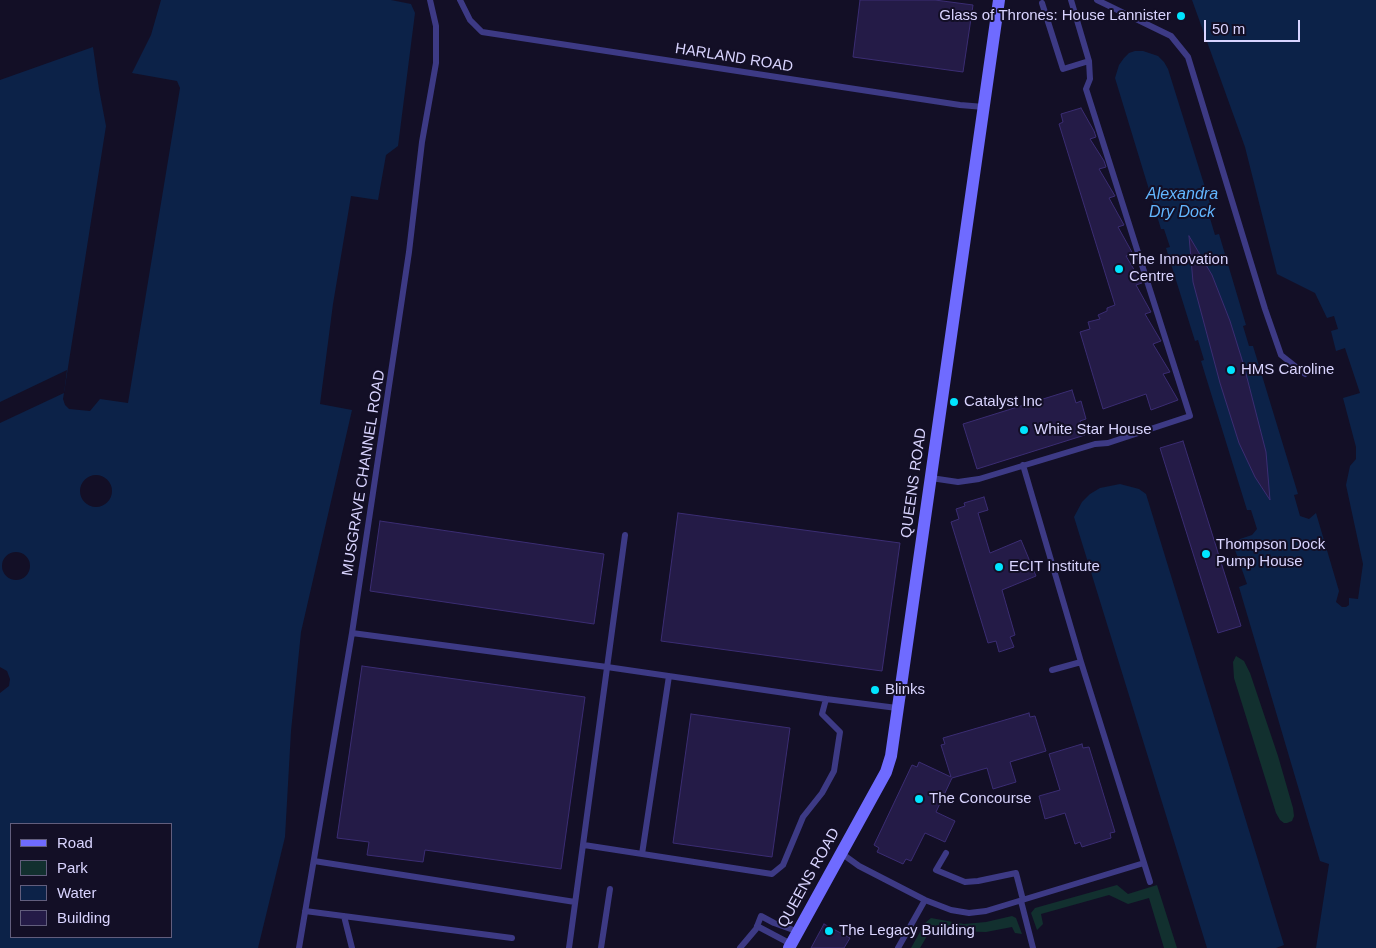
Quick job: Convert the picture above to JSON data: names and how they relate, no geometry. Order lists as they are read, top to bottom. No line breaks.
{"streets":{"street":["QUEENS ROAD"],"lane":["HARLAND ROAD","MUSGRAVE CHANNEL ROAD"]},"crossings":[["HARLAND ROAD","QUEENS ROAD"]],"water":["Alexandra Dry Dock"],"places":["Glass of Thrones: House Lannister","The Innovation Centre","HMS Caroline","Catalyst Inc","White Star House","Thompson Dock Pump House","ECIT Institute","Blinks","The Concourse","The Legacy Building"],"legend":["Road","Park","Water","Building"],"scale_bar":"50 m"}
